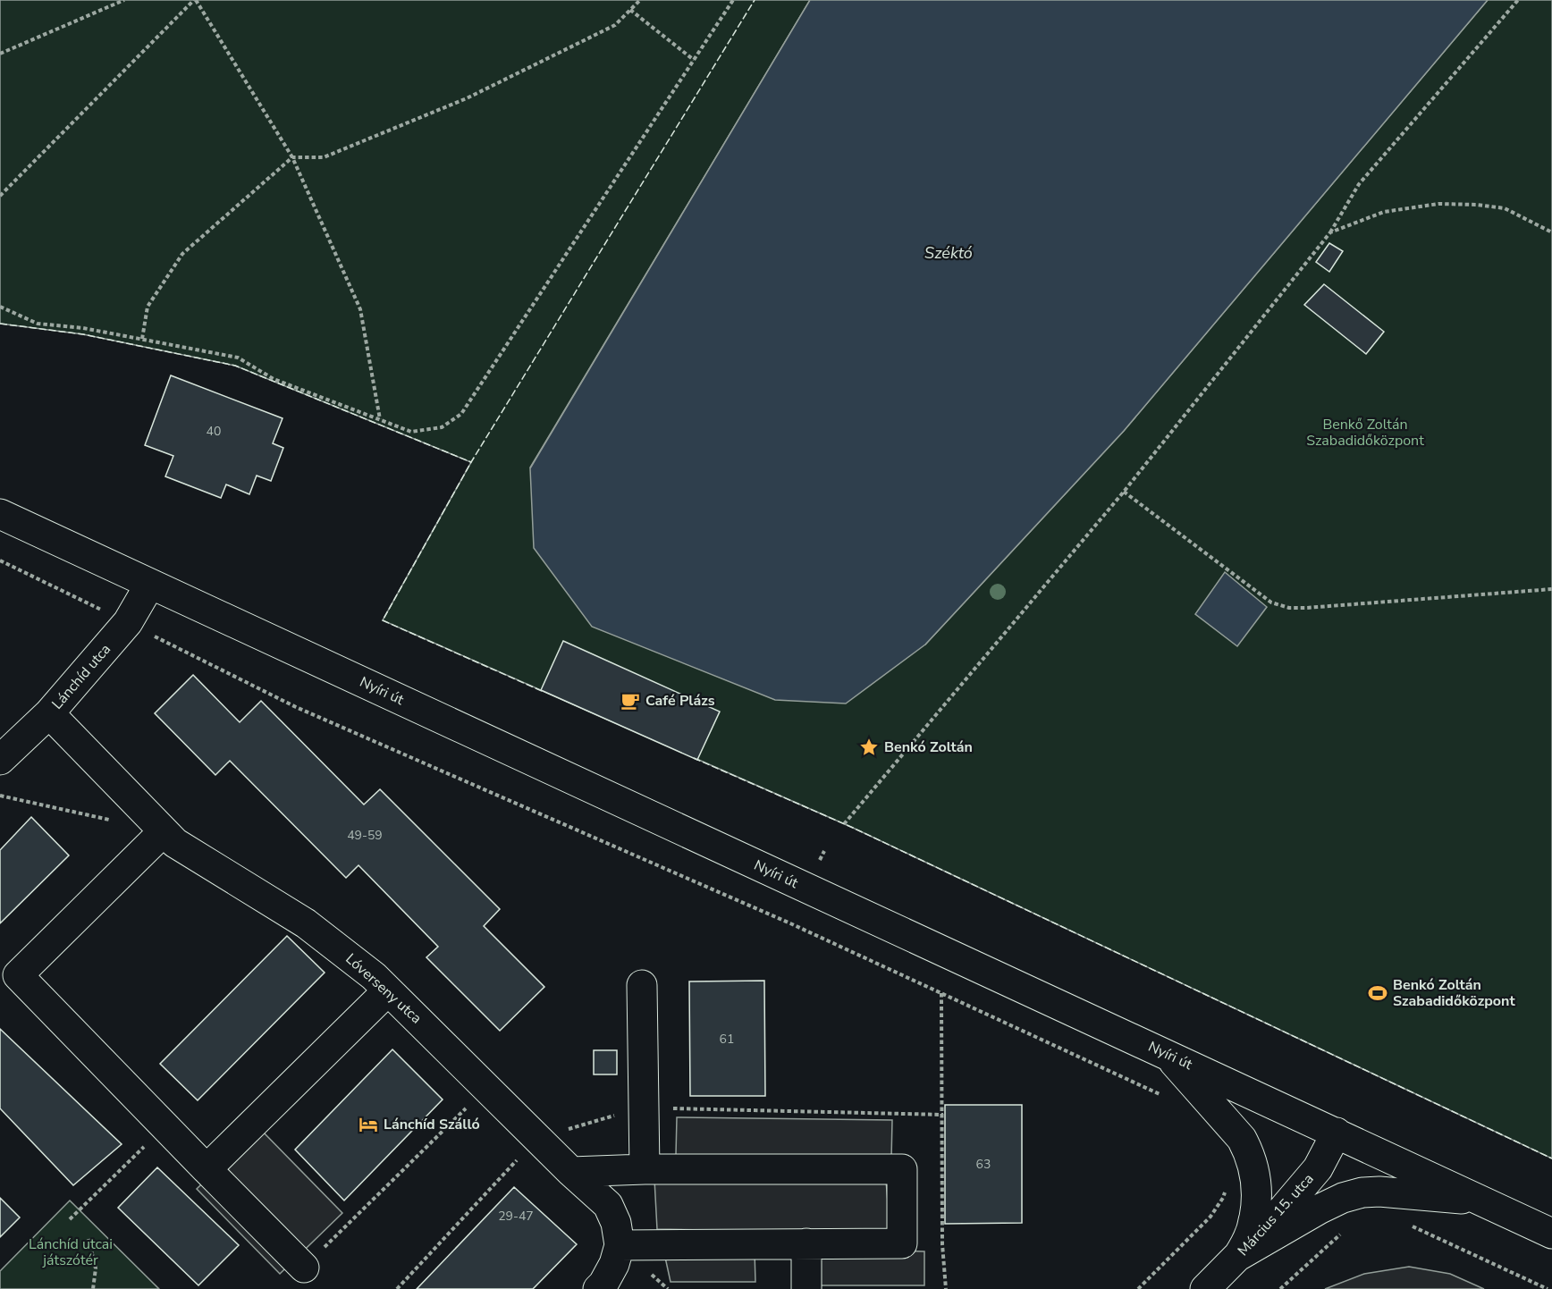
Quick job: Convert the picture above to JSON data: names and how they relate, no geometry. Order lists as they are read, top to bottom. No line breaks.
{"streets":{"street":["Lánchíd utca","Nyíri út","Lóverseny utca","Március 15. utca"]},"crossings":[["Lánchíd utca","Nyíri út"],["Lánchíd utca","Lóverseny utca"],["Nyíri út","Március 15. utca"]],"water":["Széktó"],"parks":["Benkő Zoltán Szabadidőközpont","Lánchíd utcai játszótér"],"places":{"cafe":["Café Plázs"],"place":["Benkó Zoltán"],"sports":["Benkó Zoltán Szabadidőközpont"],"hotel":["Lánchíd Szálló"]},"house_numbers":["40","49-59","61","63","29-47"]}
